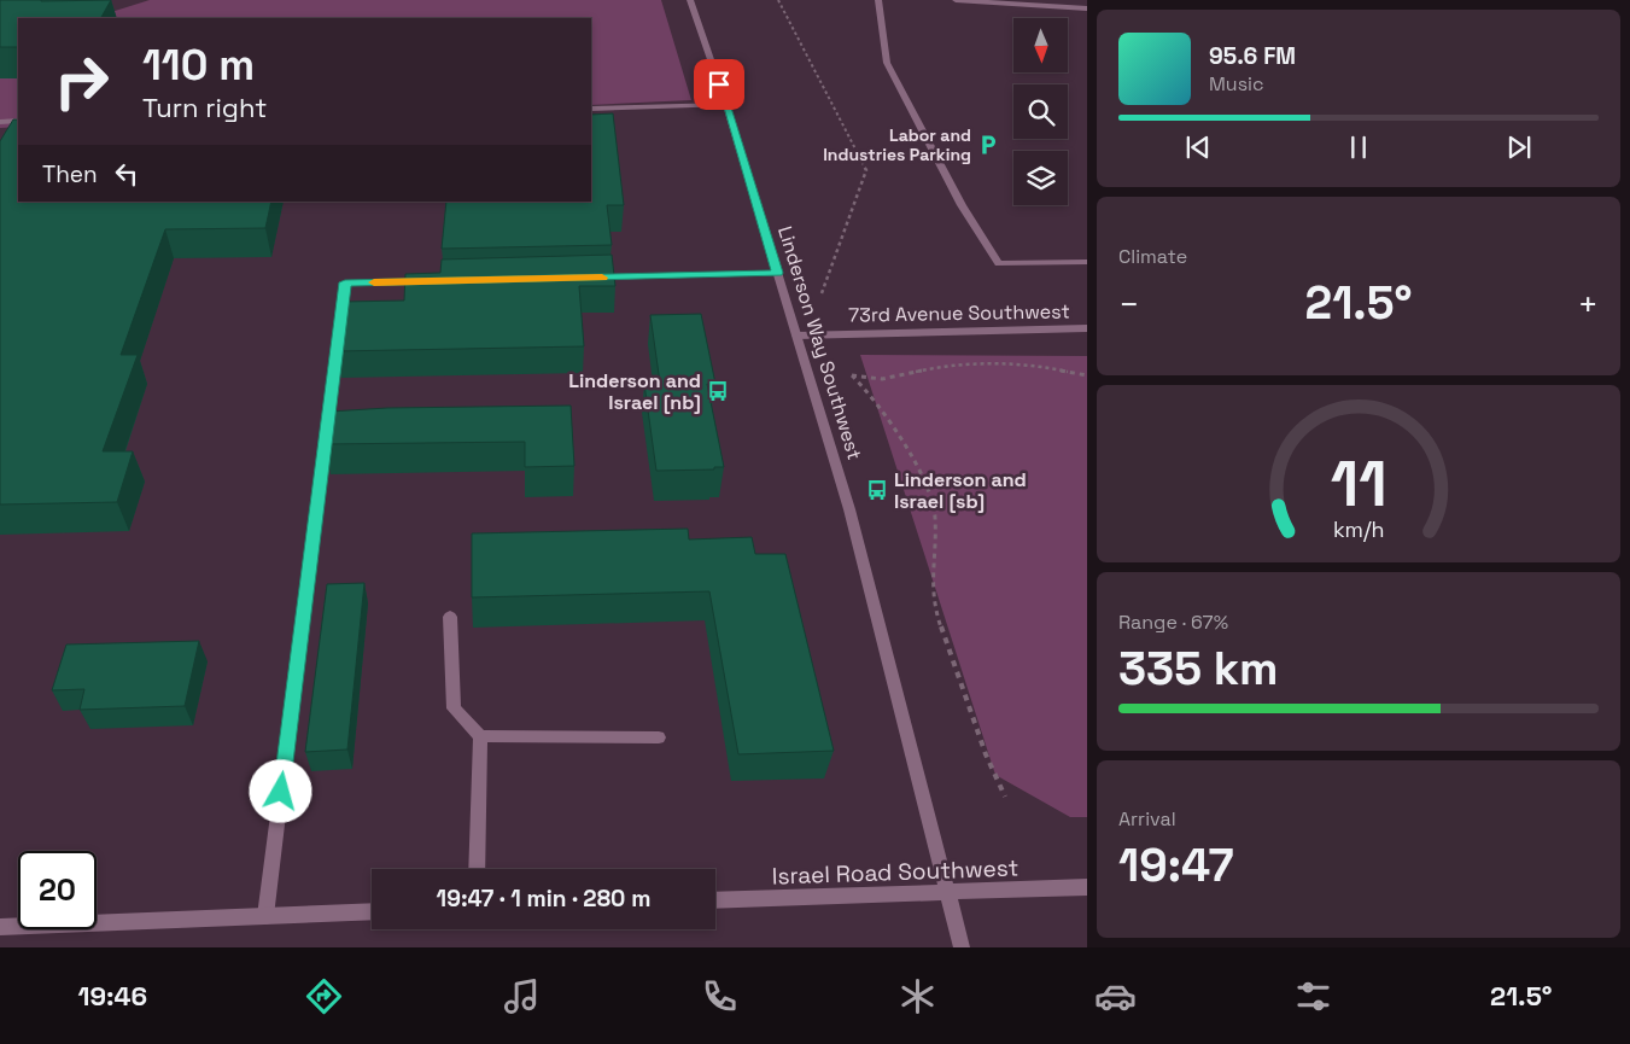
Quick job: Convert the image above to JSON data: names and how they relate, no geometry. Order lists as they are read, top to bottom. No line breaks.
{"streets":{"street":["73rd Avenue Southwest","Linderson Way Southwest","Israel Road Southwest"]},"crossings":[["73rd Avenue Southwest","Linderson Way Southwest"],["Linderson Way Southwest","Israel Road Southwest"]],"places":{"parking":["Labor and Industries Parking"],"bus stop":["Linderson and Israel [nb]","Linderson and Israel [sb]"]},"north":"bottom","page":{"turn":["110 m","Turn right"],"song":["95.6 FM","Music"],"then":"Then","tile":["Climate",["Range · 67%","335 km"],["Arrival","19:47"]],"heat":["−","21.5°","+"],"limit":"20","trip":"19:47 · 1 min · 280 m","tabs":["19:46","21.5°"],"gauge":["11","km/h"]}}
